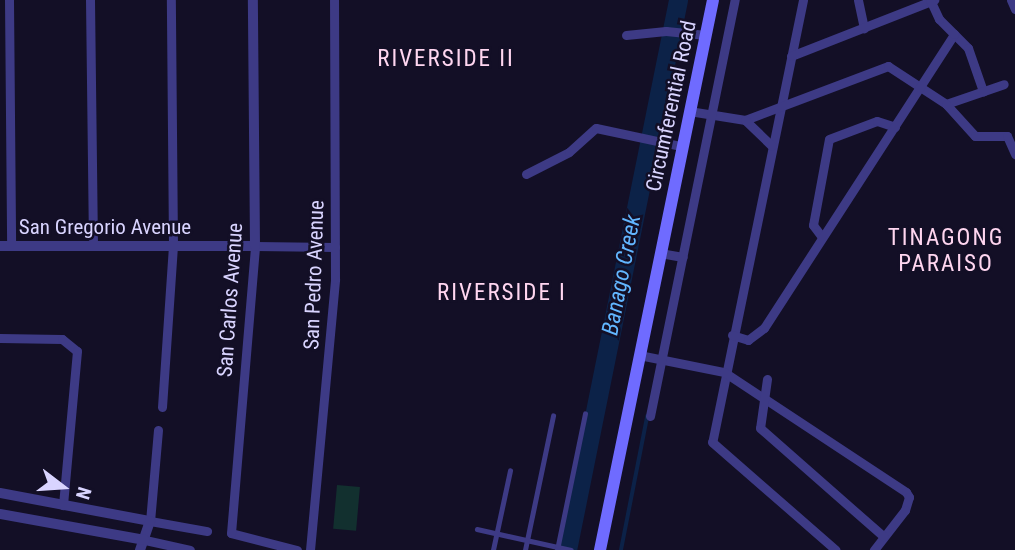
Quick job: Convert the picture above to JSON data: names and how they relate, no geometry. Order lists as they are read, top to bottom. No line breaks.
{"streets":{"main road":["Circumferential Road"],"street":["San Gregorio Avenue","San Pedro Avenue","San Carlos Avenue"]},"crossings":[["San Gregorio Avenue","San Pedro Avenue"],["San Gregorio Avenue","San Carlos Avenue"]],"districts":["RIVERSIDE II","TINAGONG PARAISO","RIVERSIDE I"],"water":["Banago Creek"],"north":"right"}
